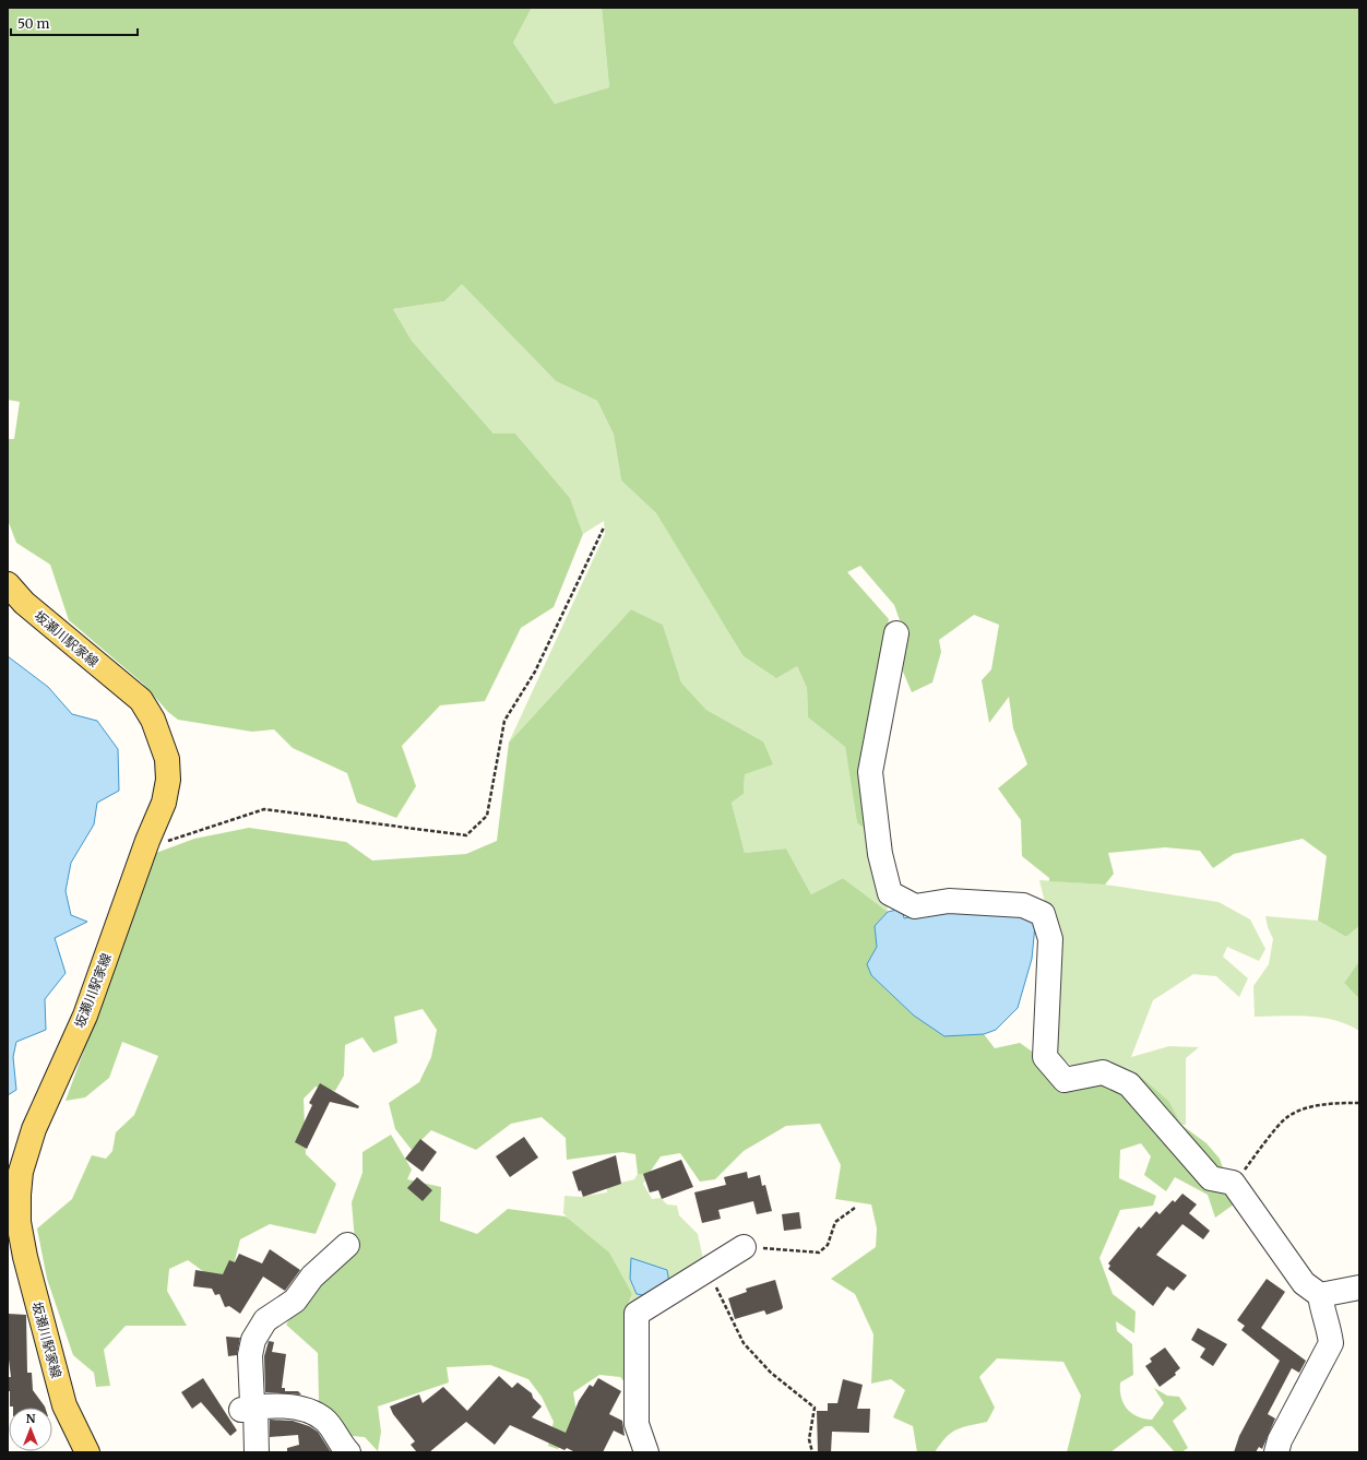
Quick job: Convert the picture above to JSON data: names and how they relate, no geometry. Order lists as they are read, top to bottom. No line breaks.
{"streets":{"main road":["坂瀬川駅家線"]},"scale_bar":"50 m","north":"top"}
